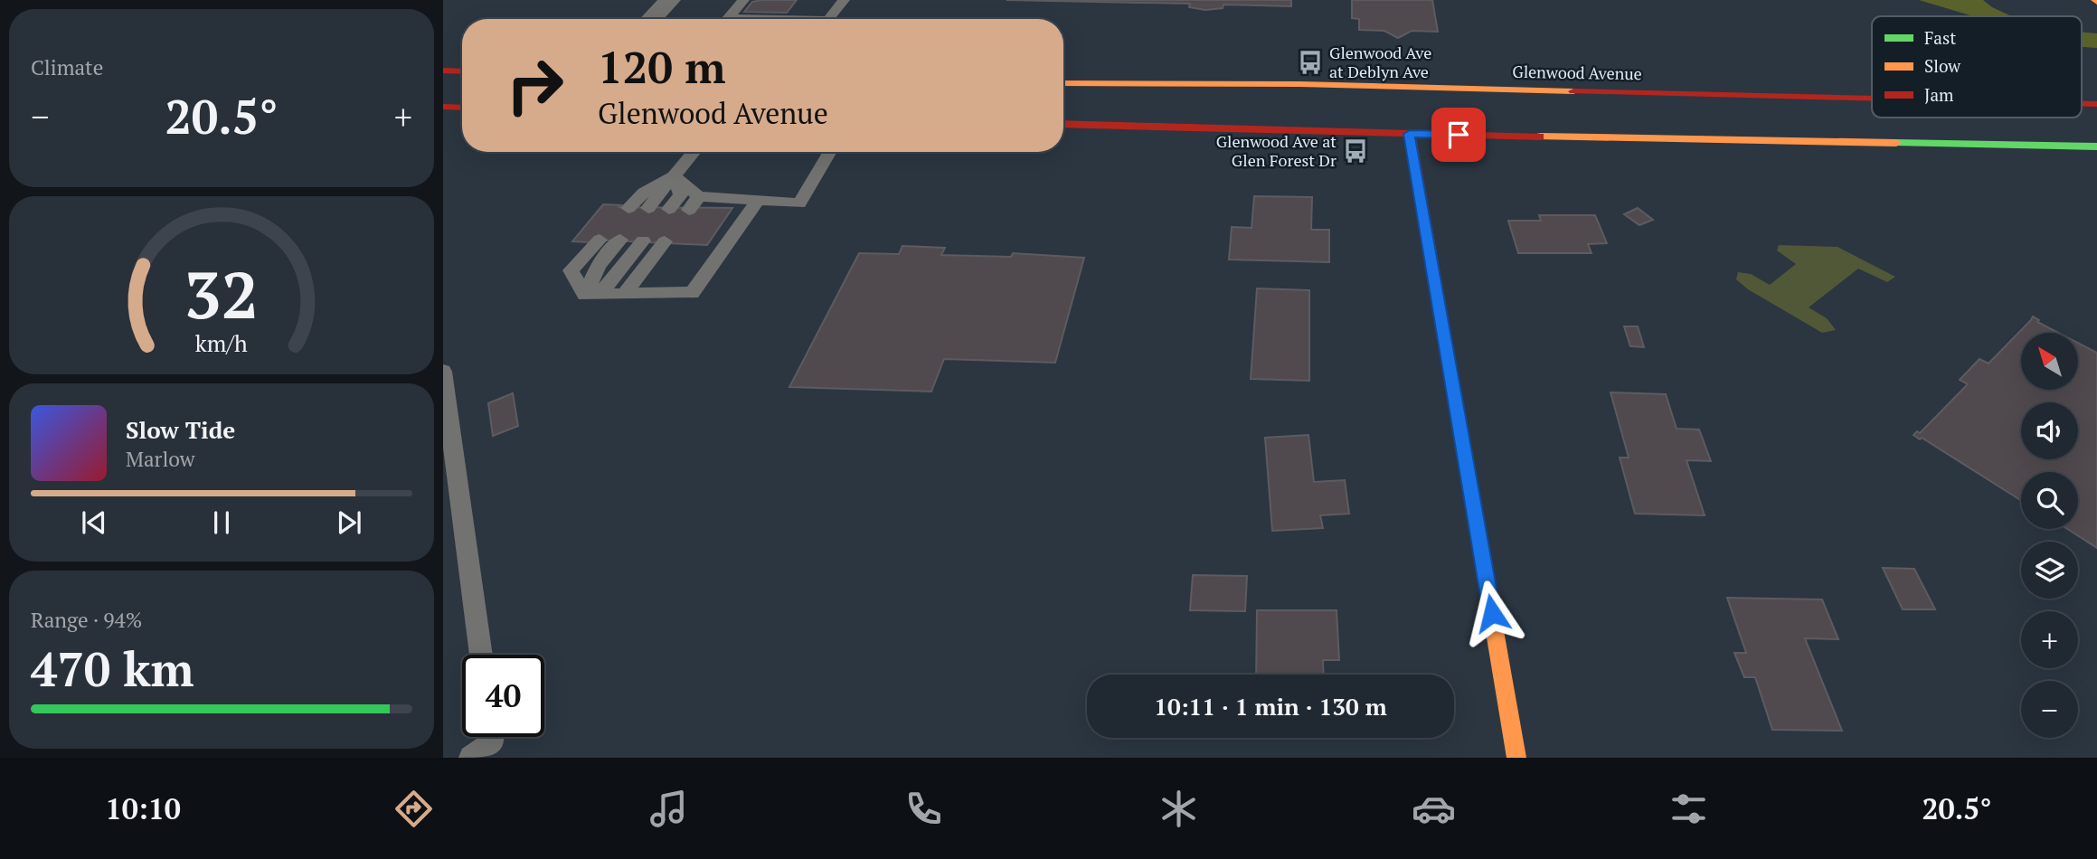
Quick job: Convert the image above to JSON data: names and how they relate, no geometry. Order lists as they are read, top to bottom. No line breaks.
{"streets":{"main road":["Glenwood Avenue"]},"places":{"bus stop":["Glenwood Ave at Deblyn Ave","Glenwood Ave at Glen Forest Dr"]},"legend":["Fast","Slow","Jam"],"north":"top left","page":{"tile":["Climate",["Range · 94%","470 km"]],"turn":["120 m","Glenwood Avenue"],"heat":["−","20.5°","+"],"map_buttons":["+","−"],"song":["Slow Tide","Marlow"],"limit":"40","trip":"10:11 · 1 min · 130 m","tabs":["10:10","20.5°"],"gauge":["32","km/h"]}}
